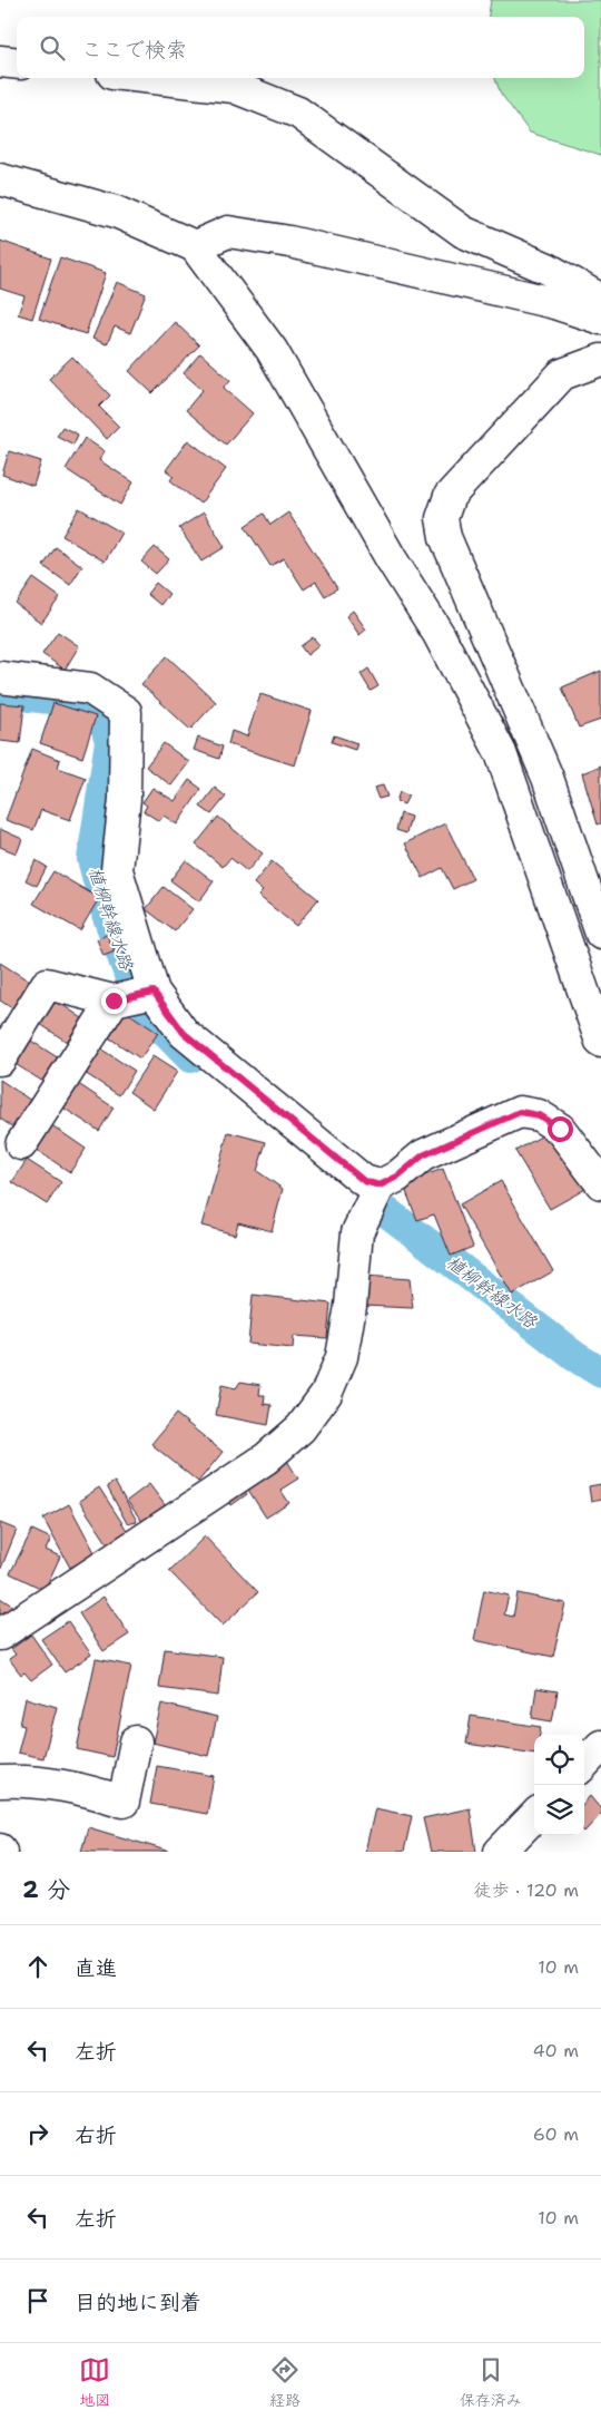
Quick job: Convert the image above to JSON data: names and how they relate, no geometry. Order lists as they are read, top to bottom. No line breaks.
{"water":["植柳幹線水路"],"page":{"search":"ここで検索","heading":["2 分","徒歩 · 120 m"],"list":[["直進","10 m"],["左折","40 m"],["右折","60 m"],["左折","10 m"],"目的地に到着"],"nav":["地図","経路","保存済み"]}}
